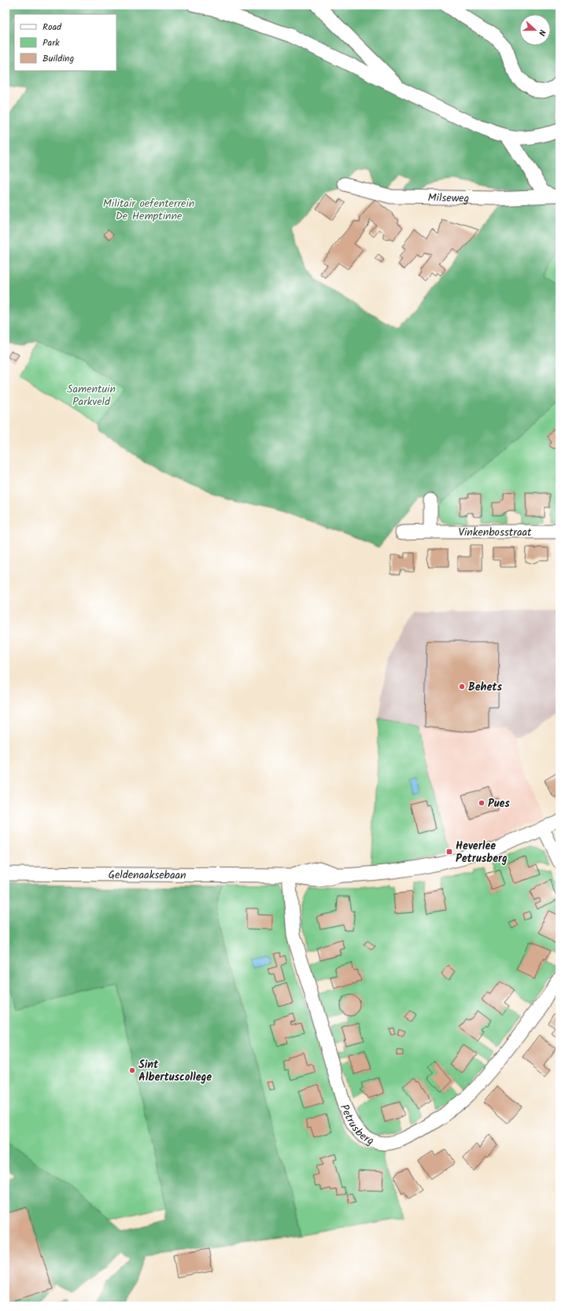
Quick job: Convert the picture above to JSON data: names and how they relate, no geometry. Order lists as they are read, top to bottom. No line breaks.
{"streets":{"street":["Milseweg","Vinkenbosstraat","Geldenaaksebaan","Petrusberg"]},"crossings":[["Geldenaaksebaan","Petrusberg"]],"parks":["Militair oefenterrein De Hemptinne","Samentuin Parkveld"],"places":{"other":["Behets","Pues","Sint Albertuscollege"],"transit":["Heverlee Petrusberg"]},"legend":["Road","Park","Building"],"north":"right"}
